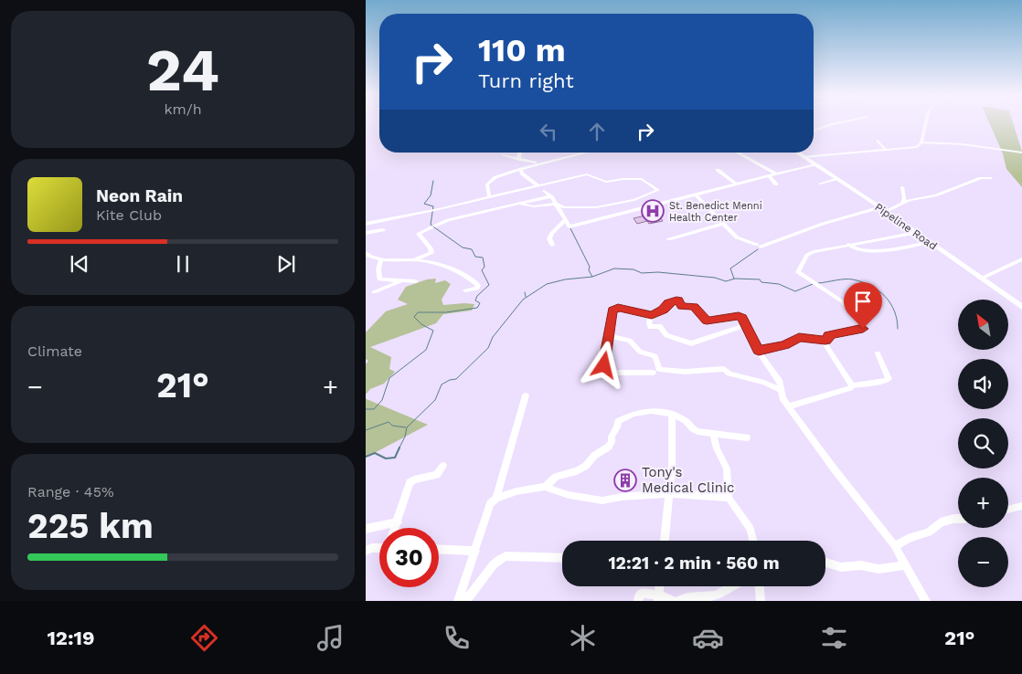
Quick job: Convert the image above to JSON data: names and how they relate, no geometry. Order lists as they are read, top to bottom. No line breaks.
{"streets":{"street":["Pipeline Road"]},"places":{"hospital":["St. Benedict Menni Health Center"],"building":["Tony's Medical Clinic"]},"north":"top left","page":{"tile":[["24","km/h"],"Climate",["Range · 45%","225 km"]],"turn":["110 m","Turn right"],"song":["Neon Rain","Kite Club"],"map_buttons":["+","−"],"heat":["−","21°","+"],"limit":"30","trip":"12:21 · 2 min · 560 m","tabs":["12:19","21°"]}}
